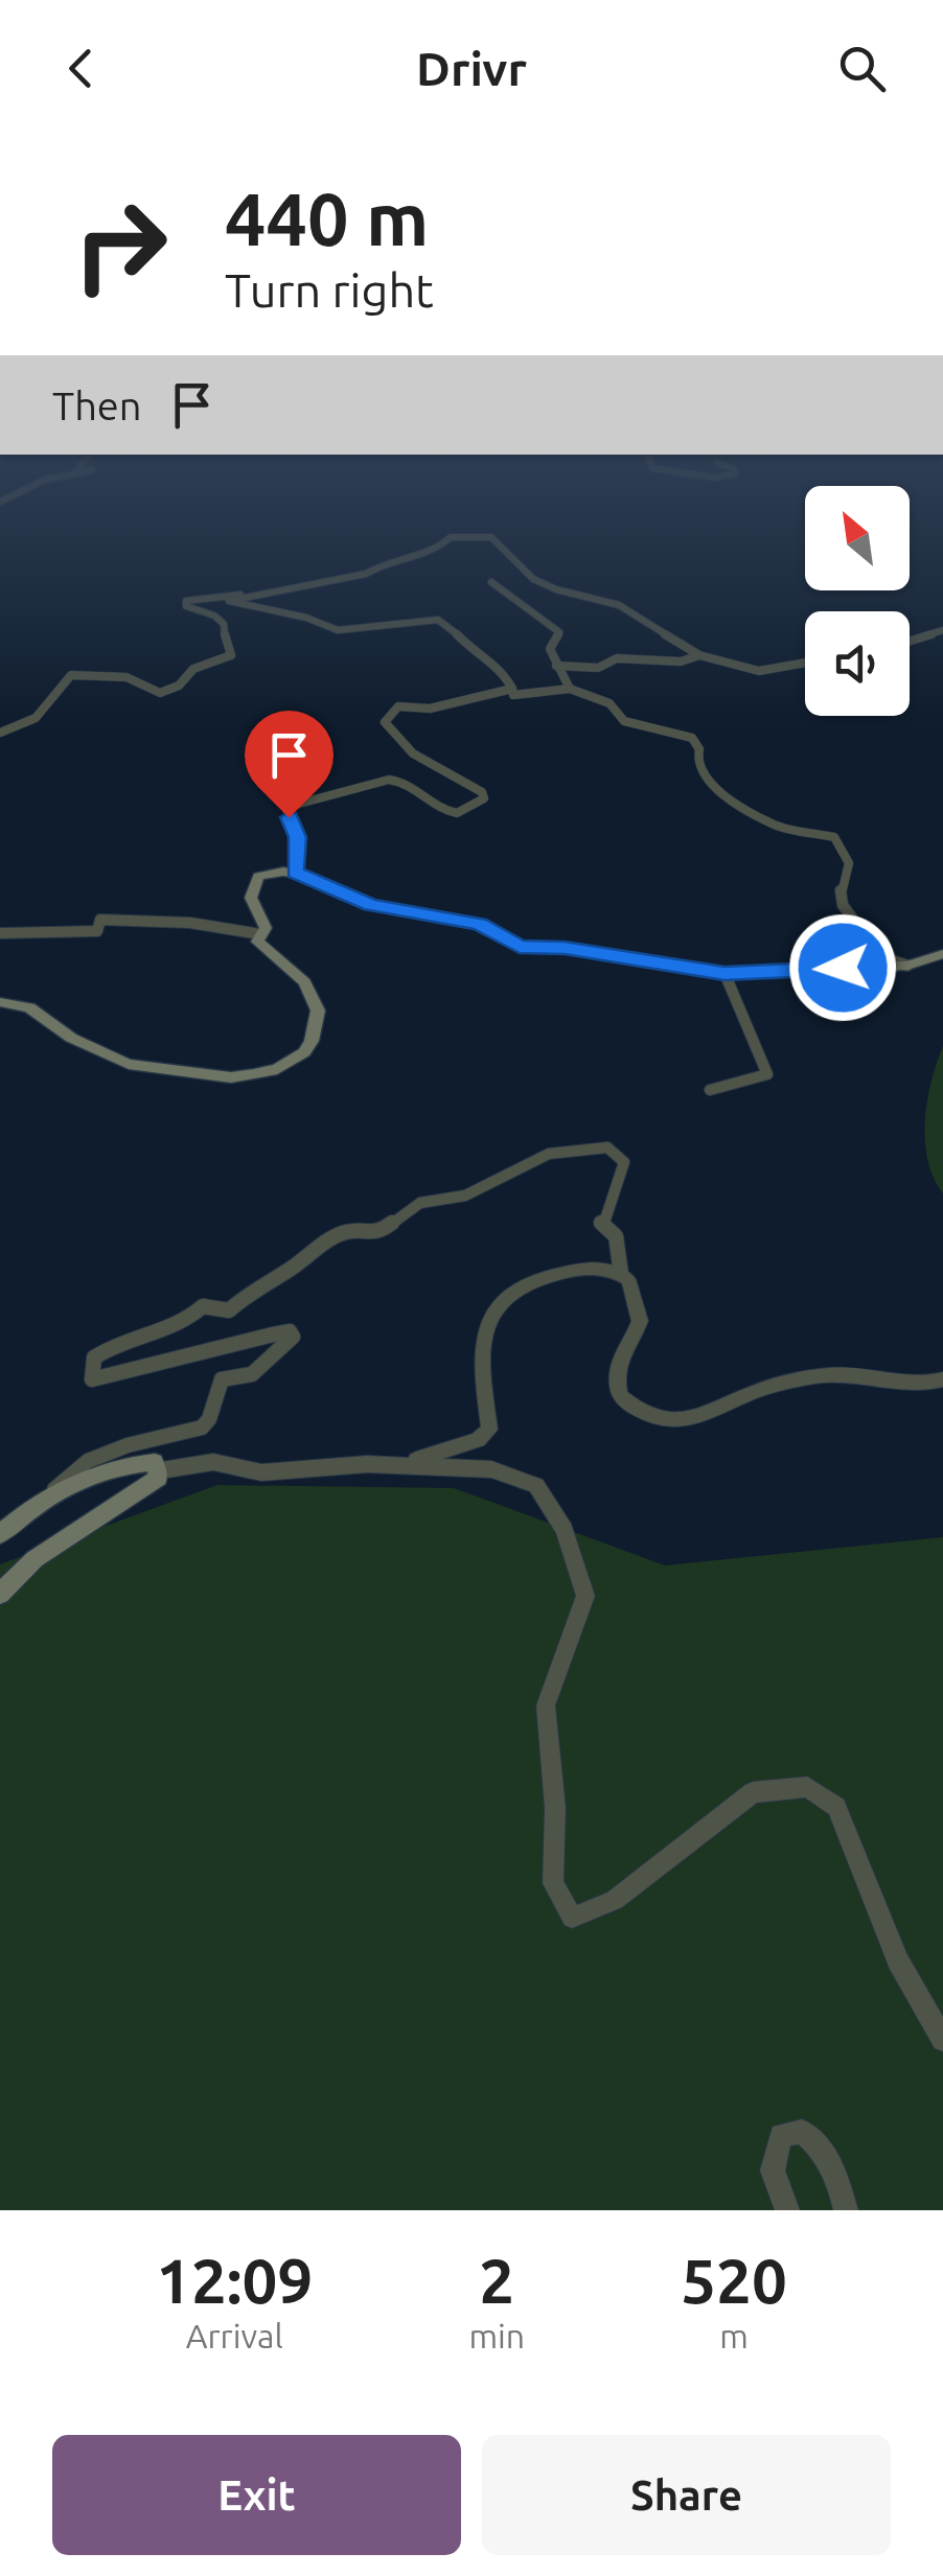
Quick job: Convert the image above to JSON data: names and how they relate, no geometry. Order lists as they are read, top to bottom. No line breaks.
{"north":"top left","page":{"header":"Drivr","turn":["440 m","Turn right"],"then":"Then","eta":["12:09","Arrival","2","min","520","m"],"buttons":["Exit","Share"]}}
